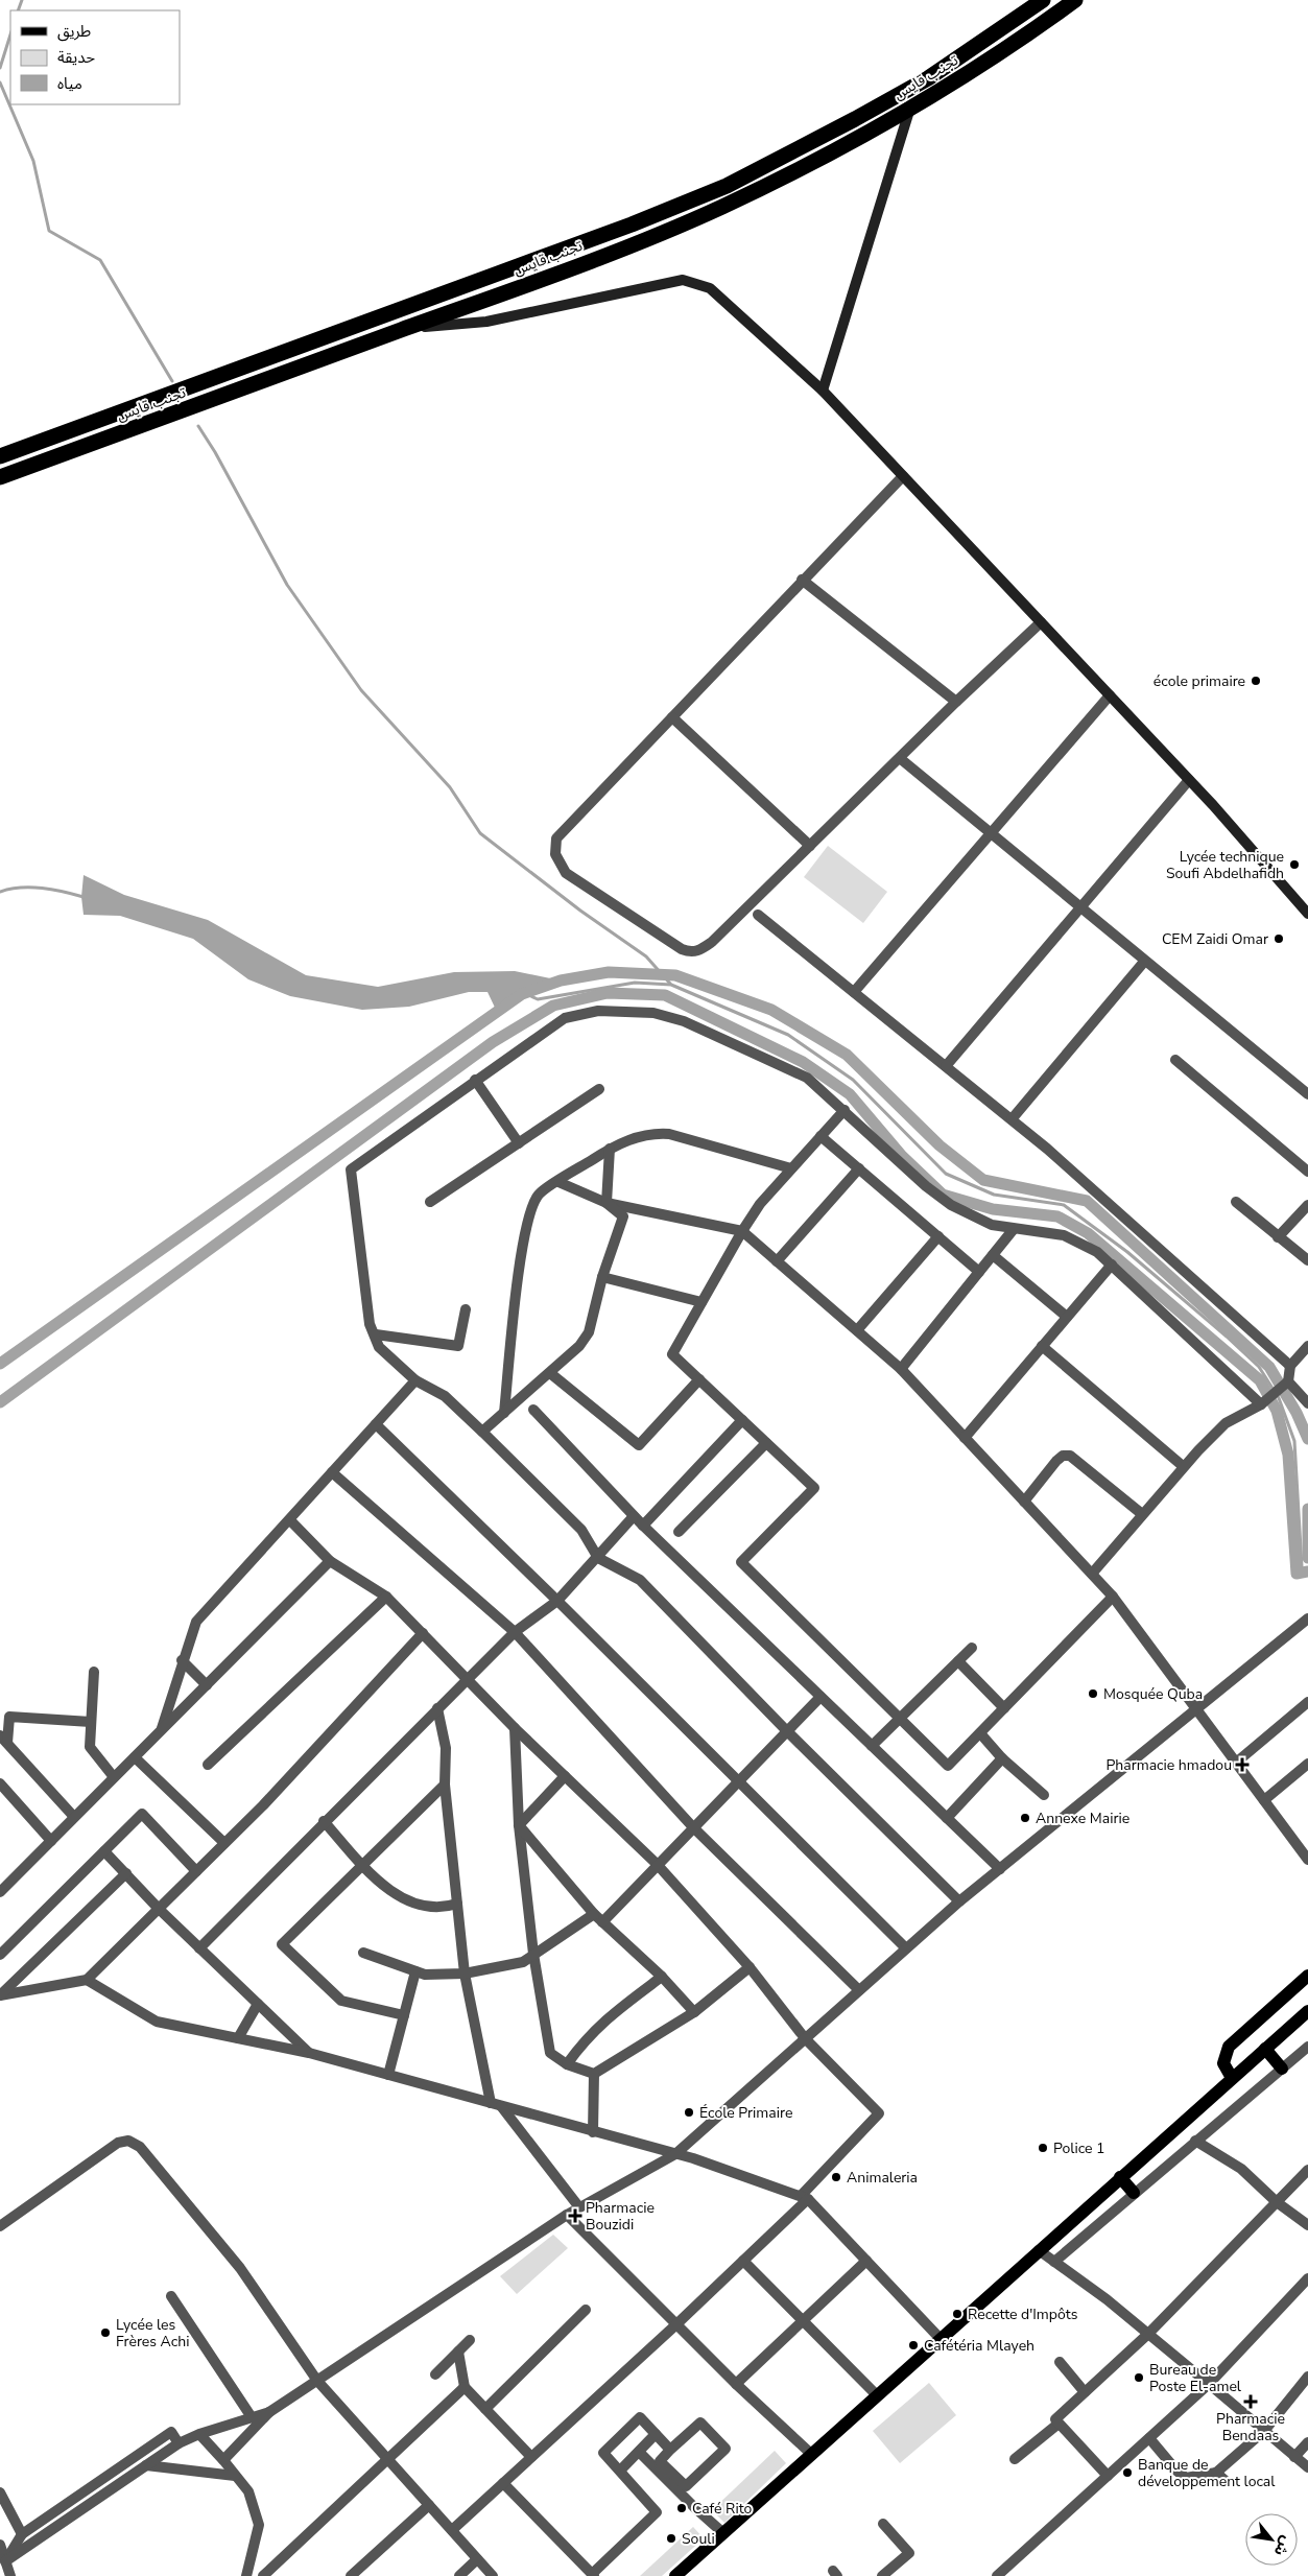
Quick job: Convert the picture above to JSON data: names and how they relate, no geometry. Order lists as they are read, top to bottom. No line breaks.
{"streets":{"highway":["تجنب قايس"]},"places":{"other":["école primaire","Lycée technique Soufi Abdelhafidh","CEM Zaidi Omar","Mosquée Quba","Annexe Mairie","École Primaire","Police 1","Animaleria","Recette d'Impôts","Lycée les Frères Achi","Cafétéria Mlayeh","Bureau de Poste El-amel","Banque de développement local","Café Rito","Souli"],"health":["Pharmacie hmadou","Pharmacie Bouzidi","Pharmacie Bendaas"]},"legend":["طريق","حديقة","مياه"],"north":"bottom right"}
